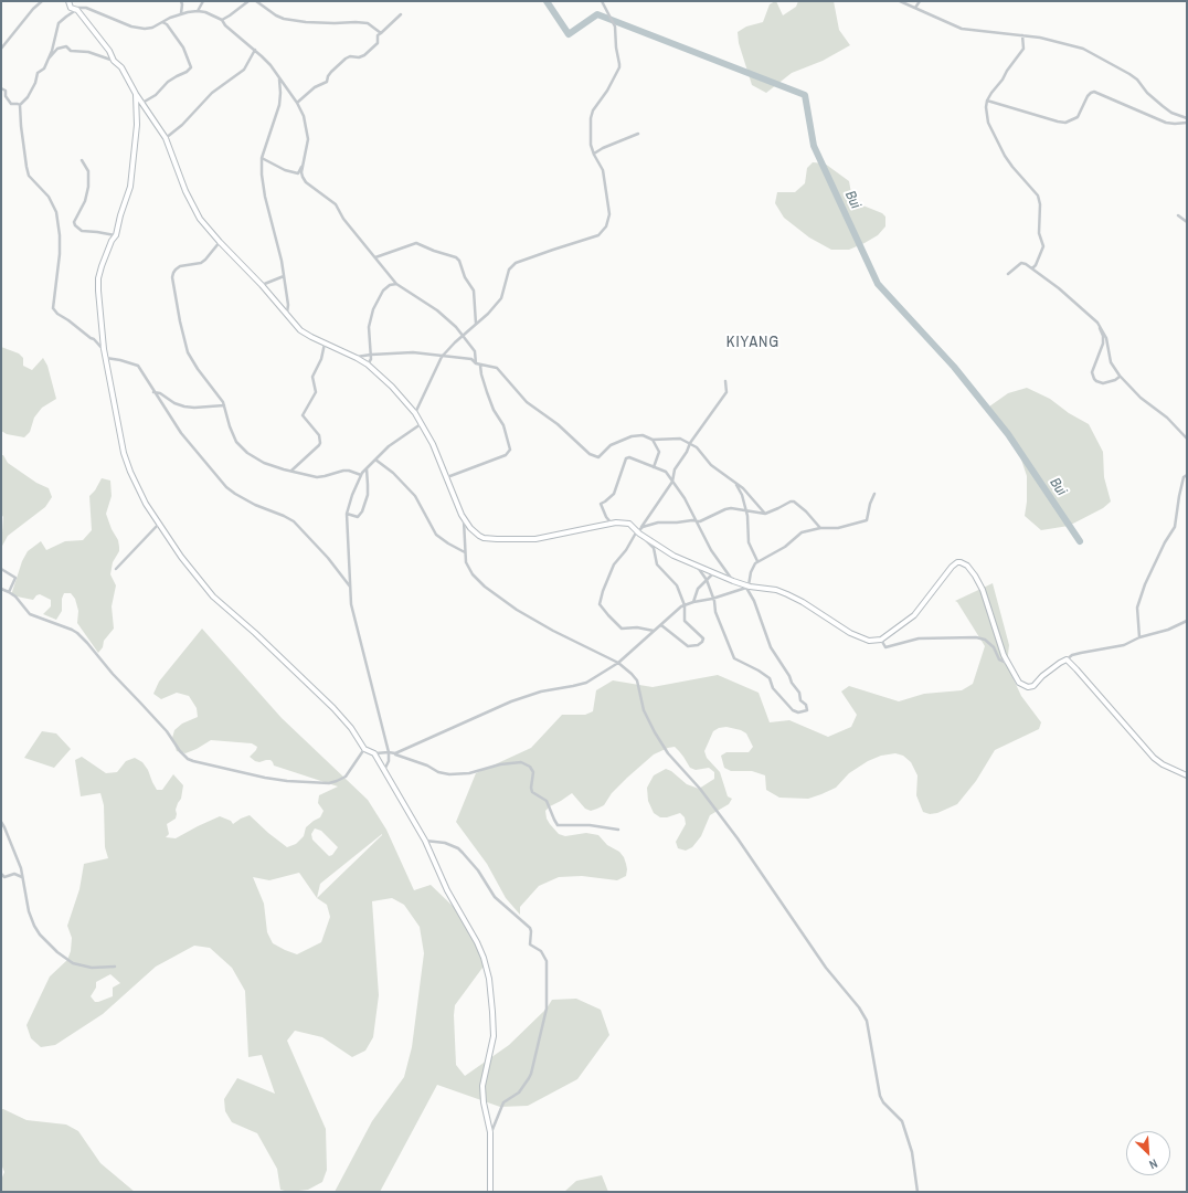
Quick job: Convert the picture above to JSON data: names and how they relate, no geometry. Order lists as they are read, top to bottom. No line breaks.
{"districts":["KIYANG"],"water":["Bui"],"north":"bottom right"}
